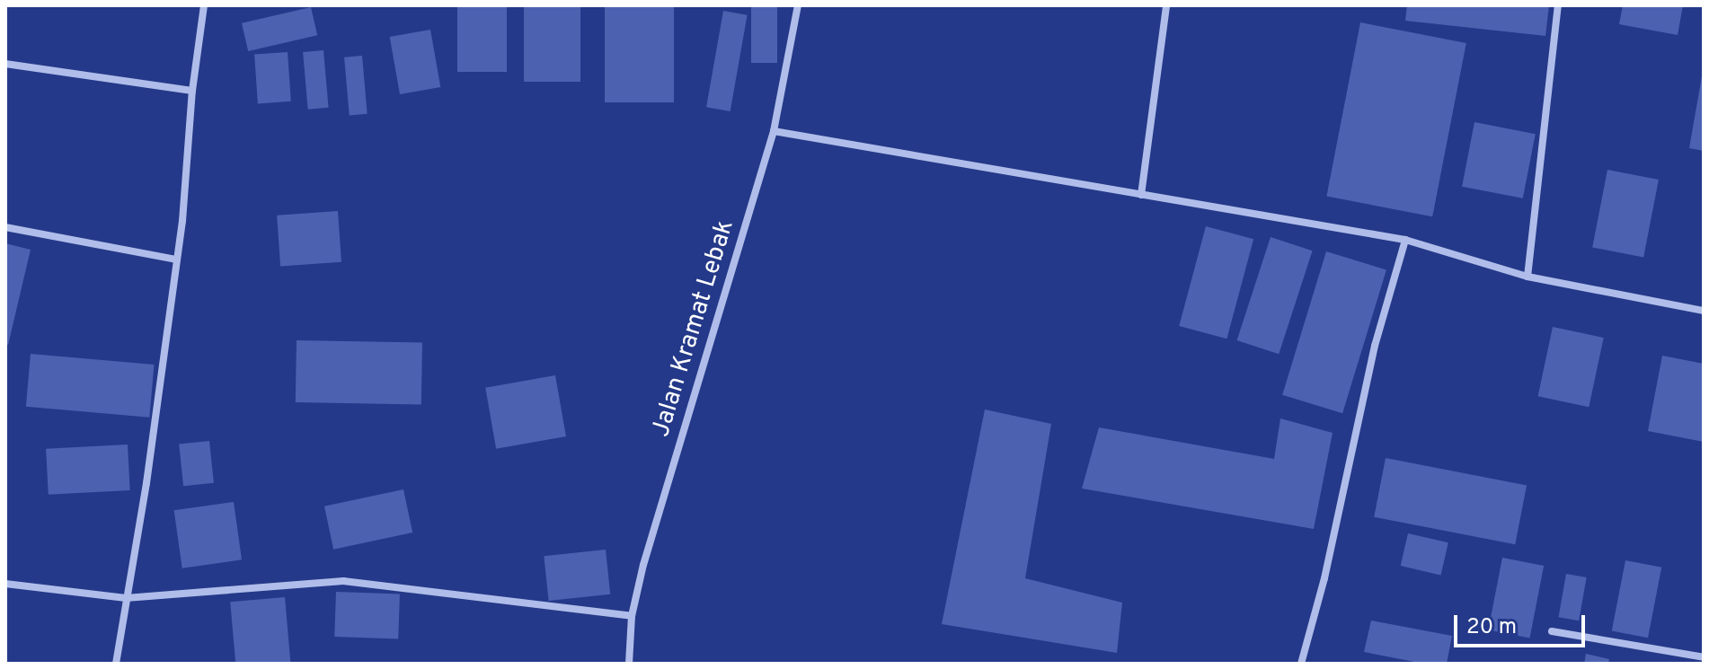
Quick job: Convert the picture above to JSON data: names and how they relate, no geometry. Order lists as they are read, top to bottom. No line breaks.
{"streets":{"street":["Jalan Kramat Lebak"]},"scale_bar":"20 m"}
